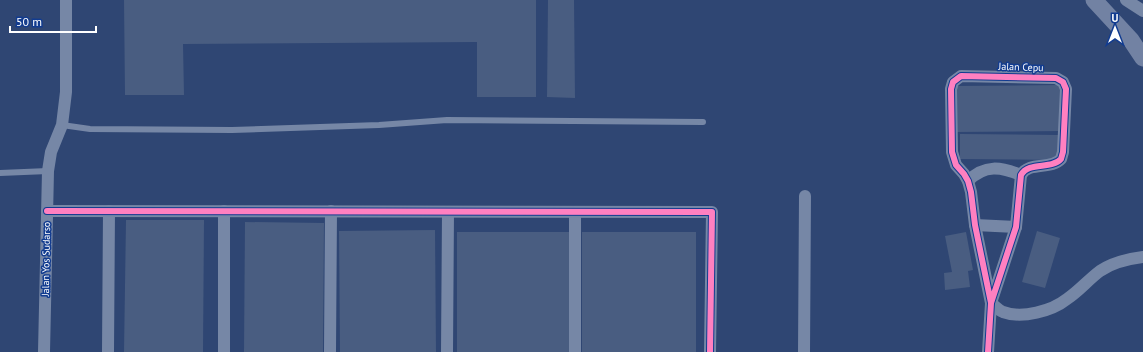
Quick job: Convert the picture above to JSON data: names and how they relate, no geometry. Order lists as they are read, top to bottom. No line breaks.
{"streets":{"street":["Jalan Cepu","Jalan Yos Sudarso"]},"scale_bar":"50 m","north":"top"}
